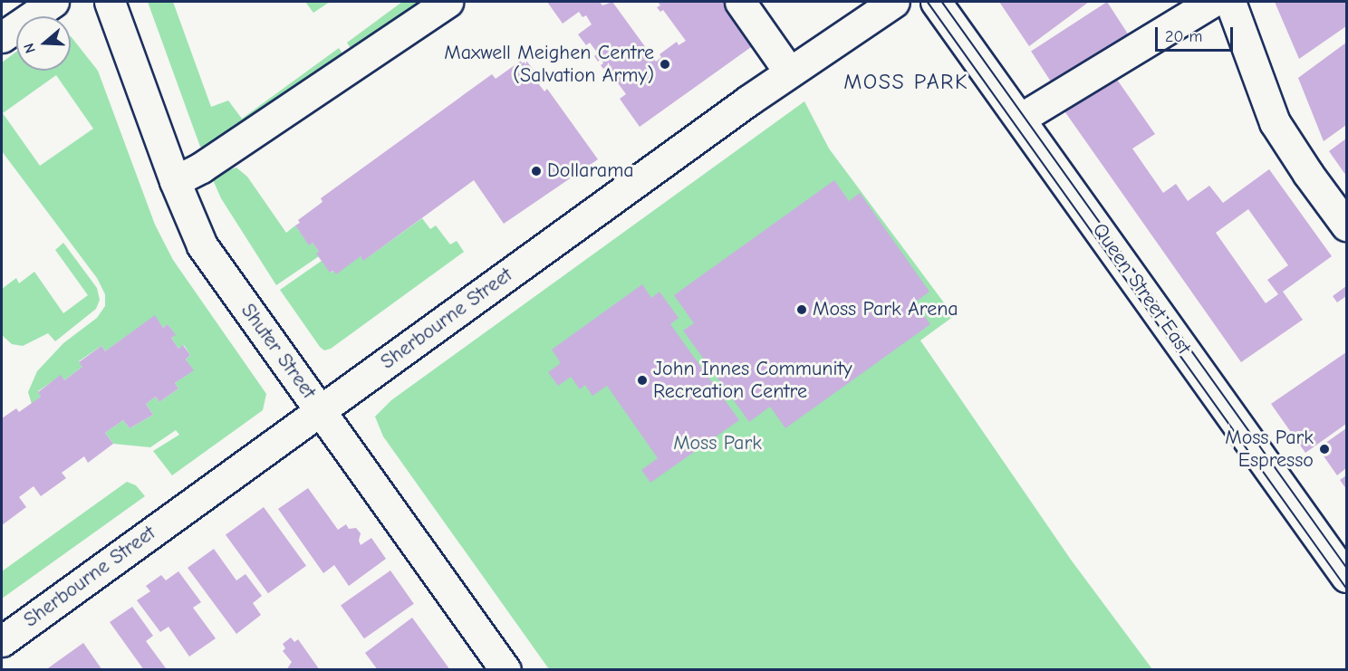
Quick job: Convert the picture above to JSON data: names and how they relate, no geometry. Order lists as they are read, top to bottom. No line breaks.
{"streets":{"street":["Queen Street East","Sherbourne Street","Shuter Street"]},"crossings":[["Sherbourne Street","Shuter Street"]],"districts":["MOSS PARK"],"parks":["Moss Park"],"places":["Maxwell Meighen Centre (Salvation Army)","Dollarama","Moss Park Arena","John Innes Community Recreation Centre","Moss Park Espresso"],"scale_bar":"20 m","north":"left"}
